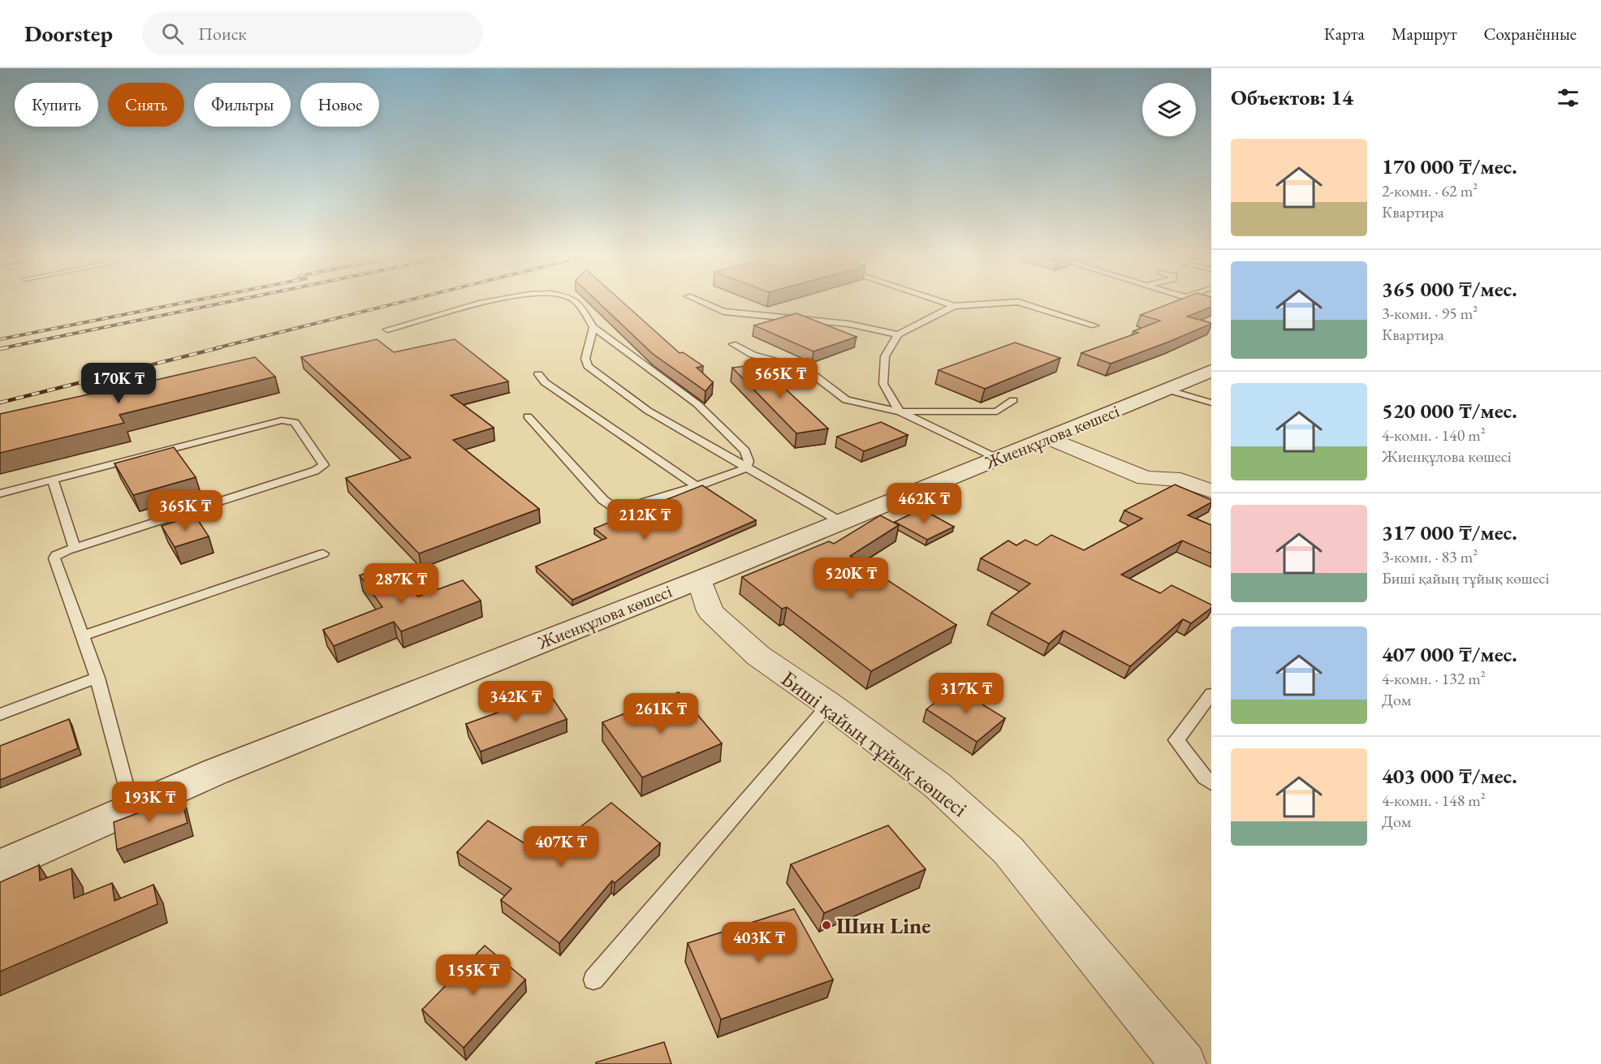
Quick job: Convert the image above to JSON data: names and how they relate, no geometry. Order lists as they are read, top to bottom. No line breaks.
{"streets":{"street":["Жиенқұлова көшесі","Биші қайың тұйық көшесі"]},"crossings":[["Жиенқұлова көшесі","Биші қайың тұйық көшесі"]],"places":["Шин Line"],"page":{"header":"Doorstep","search":"Поиск","nav":["Карта","Маршрут","Сохранённые"],"heading":"Объектов: 14","chip":["Купить","Снять","Фильтры","Новое"],"list":[{"name":"170 000 ₸/мес.","note":"2-комн. · 62 m² · Квартира"},{"name":"365 000 ₸/мес.","note":"3-комн. · 95 m² · Квартира"},{"name":"520 000 ₸/мес.","note":"4-комн. · 140 m² · Жиенқұлова көшесі"},{"name":"317 000 ₸/мес.","note":"3-комн. · 83 m² · Биші қайың тұйық көшесі"},{"name":"407 000 ₸/мес.","note":"4-комн. · 132 m² · Дом"},{"name":"403 000 ₸/мес.","note":"4-комн. · 148 m² · Дом"}],"price":["565K ₸","170K ₸","462K ₸","365K ₸","212K ₸","520K ₸","287K ₸","317K ₸","342K ₸","261K ₸","193K ₸","407K ₸","403K ₸","155K ₸"]}}
